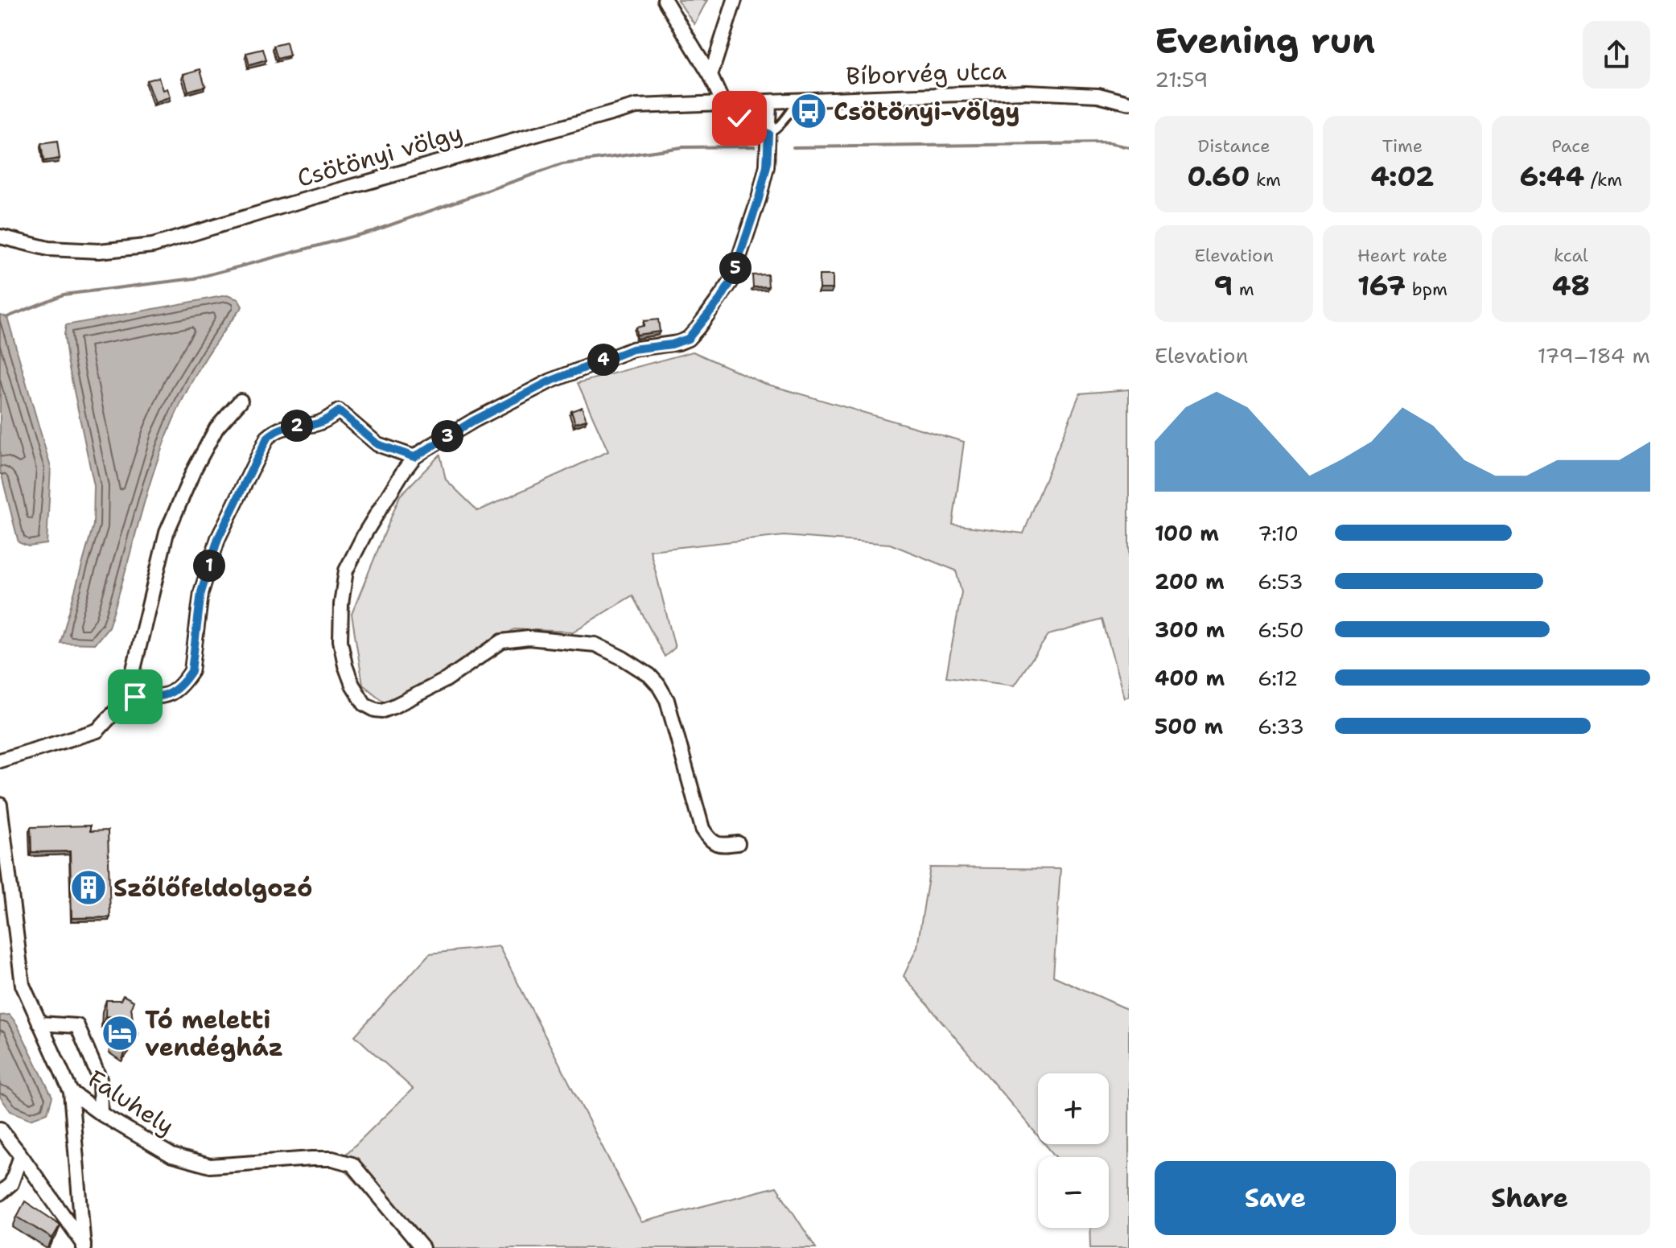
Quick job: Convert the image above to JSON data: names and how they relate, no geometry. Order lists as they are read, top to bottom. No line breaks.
{"streets":{"street":["Bíborvég utca","Csötönyi völgy","Faluhely"]},"crossings":[["Bíborvég utca","Csötönyi völgy"]],"places":{"bus stop":["Csötönyi-völgy"],"building":["Szőlőfeldolgozó"],"hotel":["Tó meletti vendégház"]},"page":{"heading":["Evening run","21:59"],"stats":[["Distance","0.60 km"],["Time","4:02"],["Pace","6:44 /km"],["Elevation","9 m"],["Heart rate","167 bpm"],["kcal","48"]],"pins":["5","4","2","3","1"],"chart":["Elevation","179–184 m"],"list":[{"name":"100 m","note":"7:10"},{"name":"200 m","note":"6:53"},{"name":"300 m","note":"6:50"},{"name":"400 m","note":"6:12"},{"name":"500 m","note":"6:33"}],"map_buttons":["+","−"],"buttons":["Save","Share"]}}
